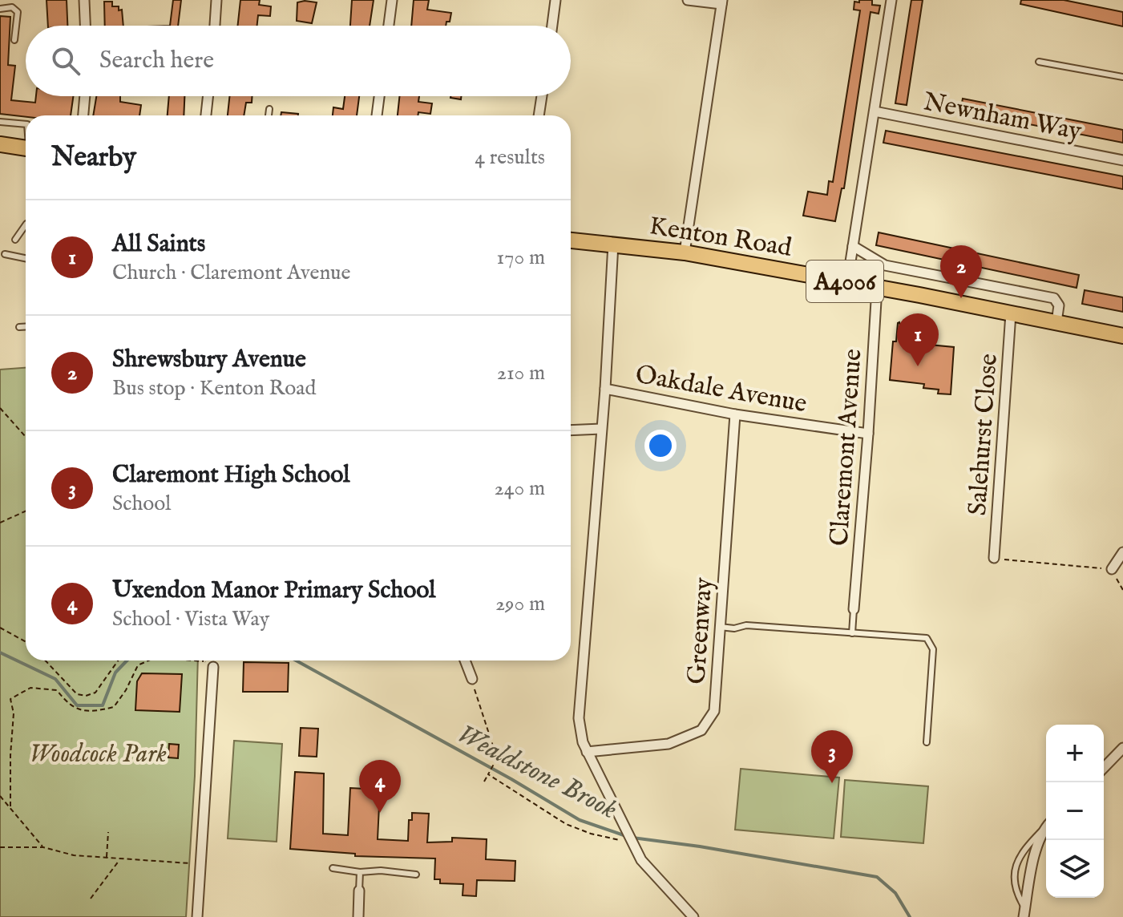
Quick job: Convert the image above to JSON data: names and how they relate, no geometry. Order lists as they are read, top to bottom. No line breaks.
{"streets":{"main road":["Kenton Road","A4006"],"street":["Newnham Way","Oakdale Avenue","Salehurst Close","Claremont Avenue","Greenway"]},"crossings":[["Kenton Road","Salehurst Close"],["Kenton Road","Claremont Avenue"],["Oakdale Avenue","Claremont Avenue"],["Oakdale Avenue","Greenway"]],"water":["Wealdstone Brook"],"parks":["Woodcock Park"],"page":{"search":"Search here","heading":["Nearby","4 results"],"list":[{"mark":"1","name":"All Saints","note":"Church · Claremont Avenue","value":"170 m"},{"mark":"2","name":"Shrewsbury Avenue","note":"Bus stop · Kenton Road","value":"210 m"},{"mark":"3","name":"Claremont High School","note":"School","value":"240 m"},{"mark":"4","name":"Uxendon Manor Primary School","note":"School · Vista Way","value":"290 m"}],"pins":["2","1","3","4"],"map_buttons":["+","−"]}}
